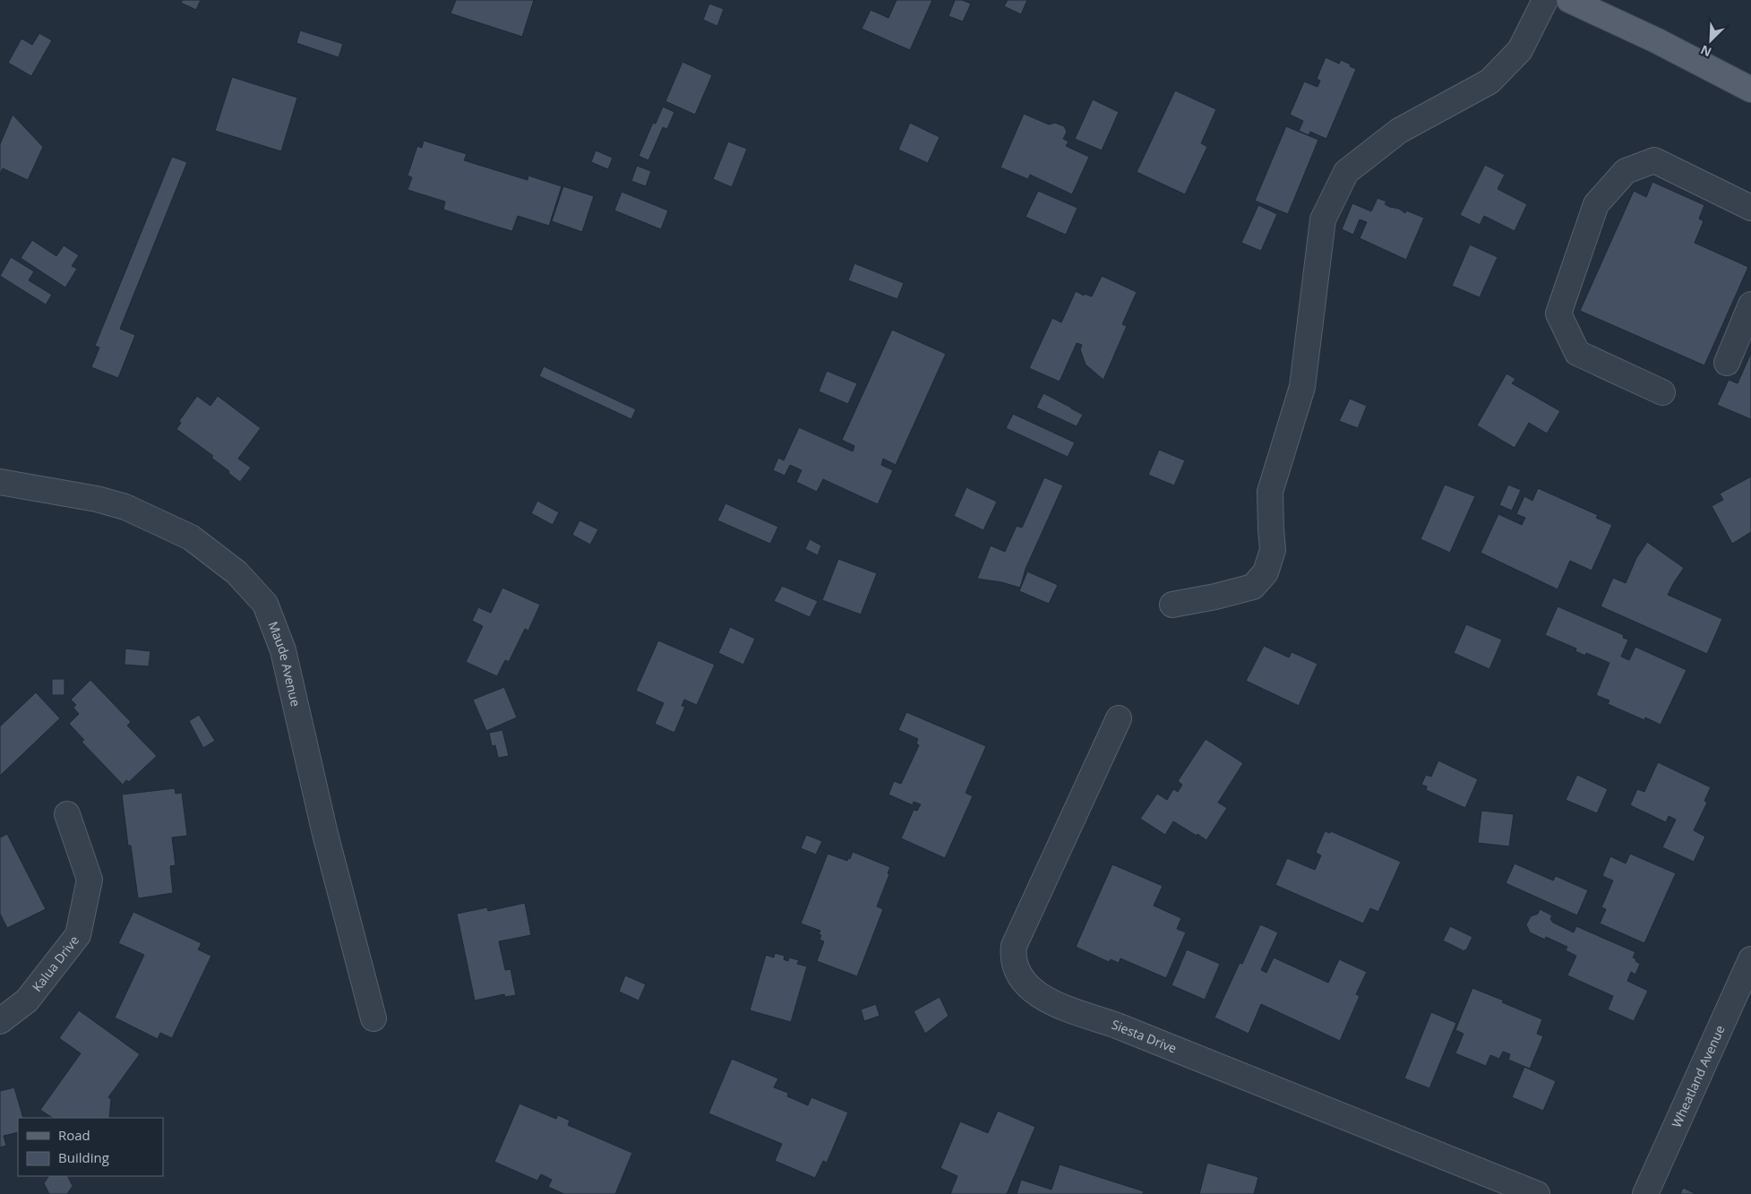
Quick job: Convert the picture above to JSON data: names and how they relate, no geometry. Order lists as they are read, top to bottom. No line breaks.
{"streets":{"street":["Maude Avenue","Kalua Drive","Siesta Drive","Wheatland Avenue"]},"legend":["Road","Building"],"north":"bottom left"}
